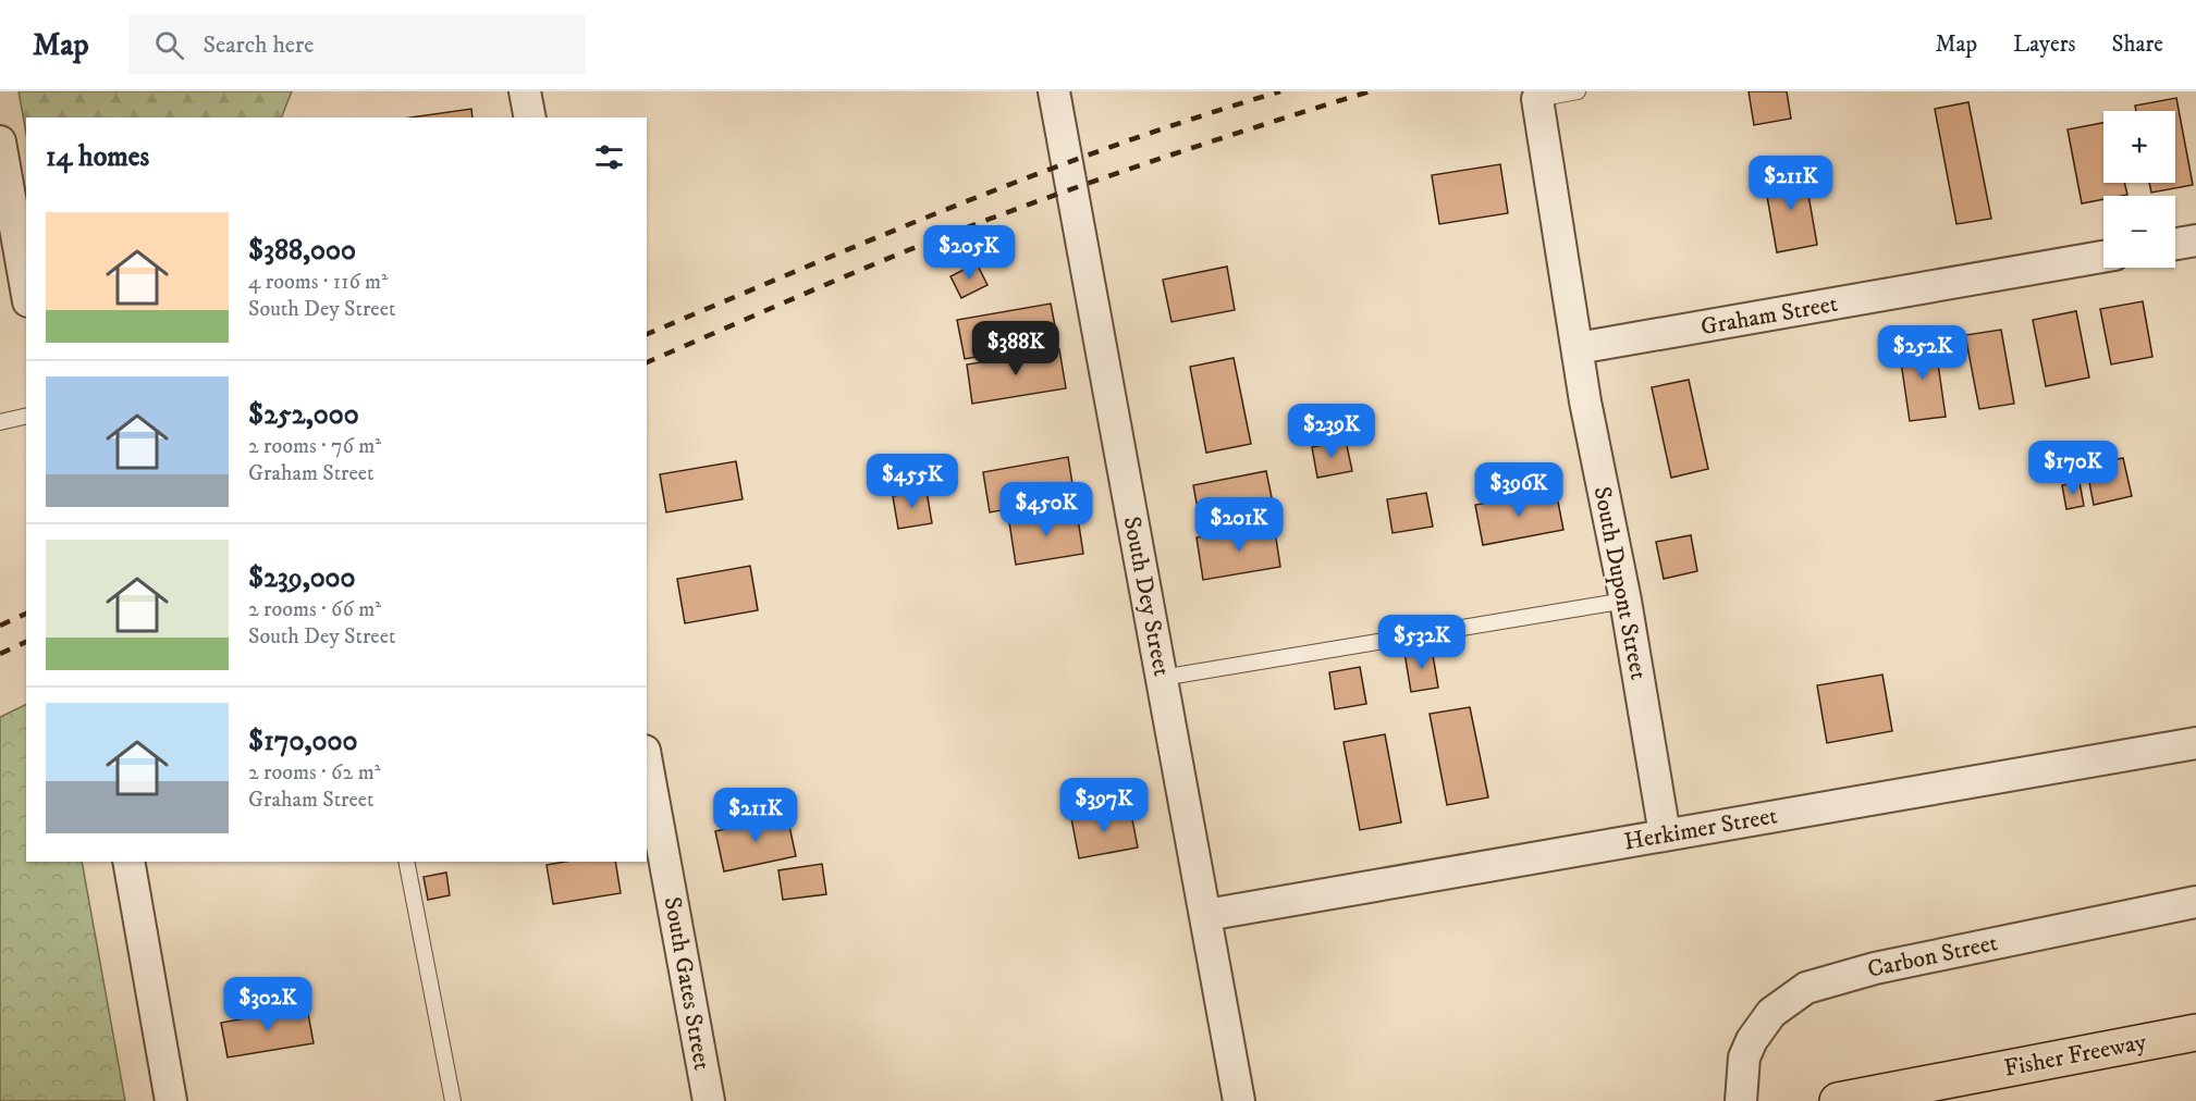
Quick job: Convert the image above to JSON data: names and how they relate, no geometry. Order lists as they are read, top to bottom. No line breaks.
{"streets":{"highway":["Fisher Freeway"],"street":["Graham Street","South Dupont Street","South Dey Street","Herkimer Street","Carbon Street","South Gates Street"]},"crossings":[["Graham Street","South Dupont Street"],["South Dupont Street","Herkimer Street"],["South Dey Street","Herkimer Street"]],"page":{"header":"Map","search":"Search here","nav":["Map","Layers","Share"],"map_buttons":["+","−"],"heading":"14 homes","price":["$211K","$205K","$388K","$252K","$239K","$170K","$455K","$396K","$450K","$201K","$532K","$397K","$211K","$302K"],"list":[{"name":"$388,000","note":"4 rooms · 116 m² · South Dey Street"},{"name":"$252,000","note":"2 rooms · 76 m² · Graham Street"},{"name":"$239,000","note":"2 rooms · 66 m² · South Dey Street"},{"name":"$170,000","note":"2 rooms · 62 m² · Graham Street"}]}}
